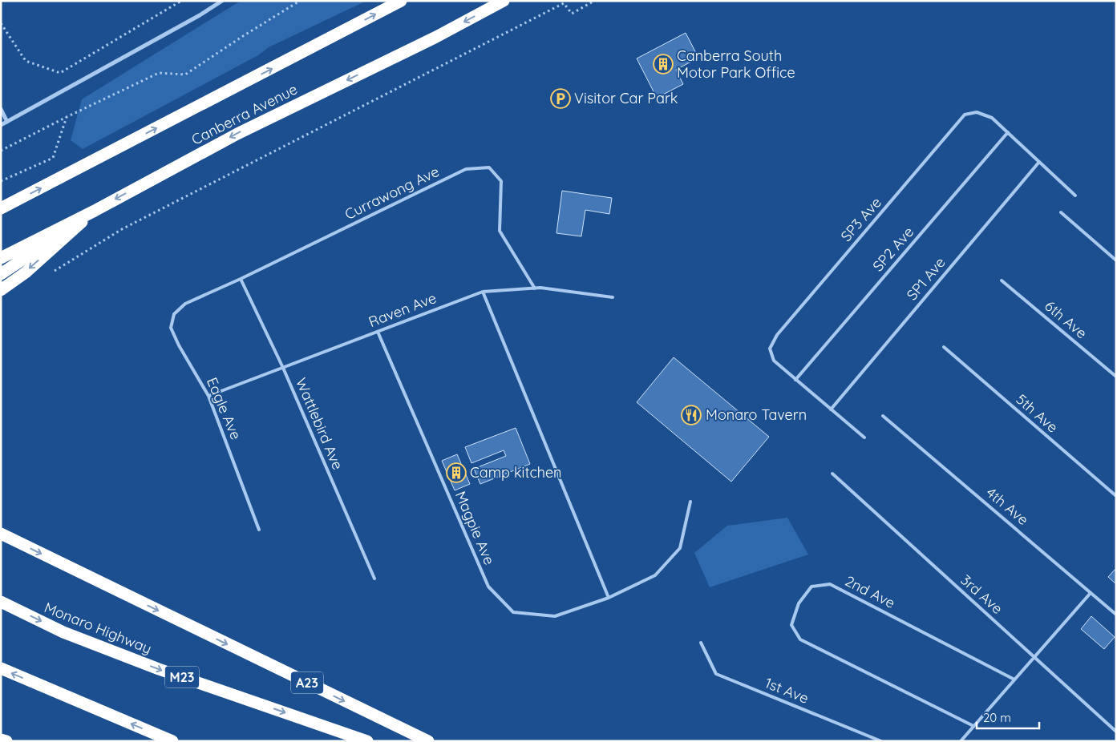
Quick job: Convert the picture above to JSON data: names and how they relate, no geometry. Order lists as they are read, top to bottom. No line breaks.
{"streets":{"highway":["Canberra Avenue","Monaro Highway","M23","A23"],"lane":["Currawong Ave","SP3 Ave","SP2 Ave","SP1 Ave","Raven Ave","6th Ave","Eagle Ave","5th Ave","Wattlebird Ave","4th Ave","Magpie Ave","2nd Ave","3rd Ave","1st Ave"]},"crossings":[["Currawong Ave","Raven Ave"],["Currawong Ave","Eagle Ave"],["Currawong Ave","Wattlebird Ave"],["SP3 Ave","SP2 Ave"],["SP3 Ave","SP1 Ave"],["Raven Ave","Eagle Ave"],["Raven Ave","Wattlebird Ave"],["Raven Ave","Magpie Ave"]],"places":{"building":["Canberra South Motor Park Office","Camp kitchen"],"parking":["Visitor Car Park"],"restaurant":["Monaro Tavern"]},"scale_bar":"20 m"}
